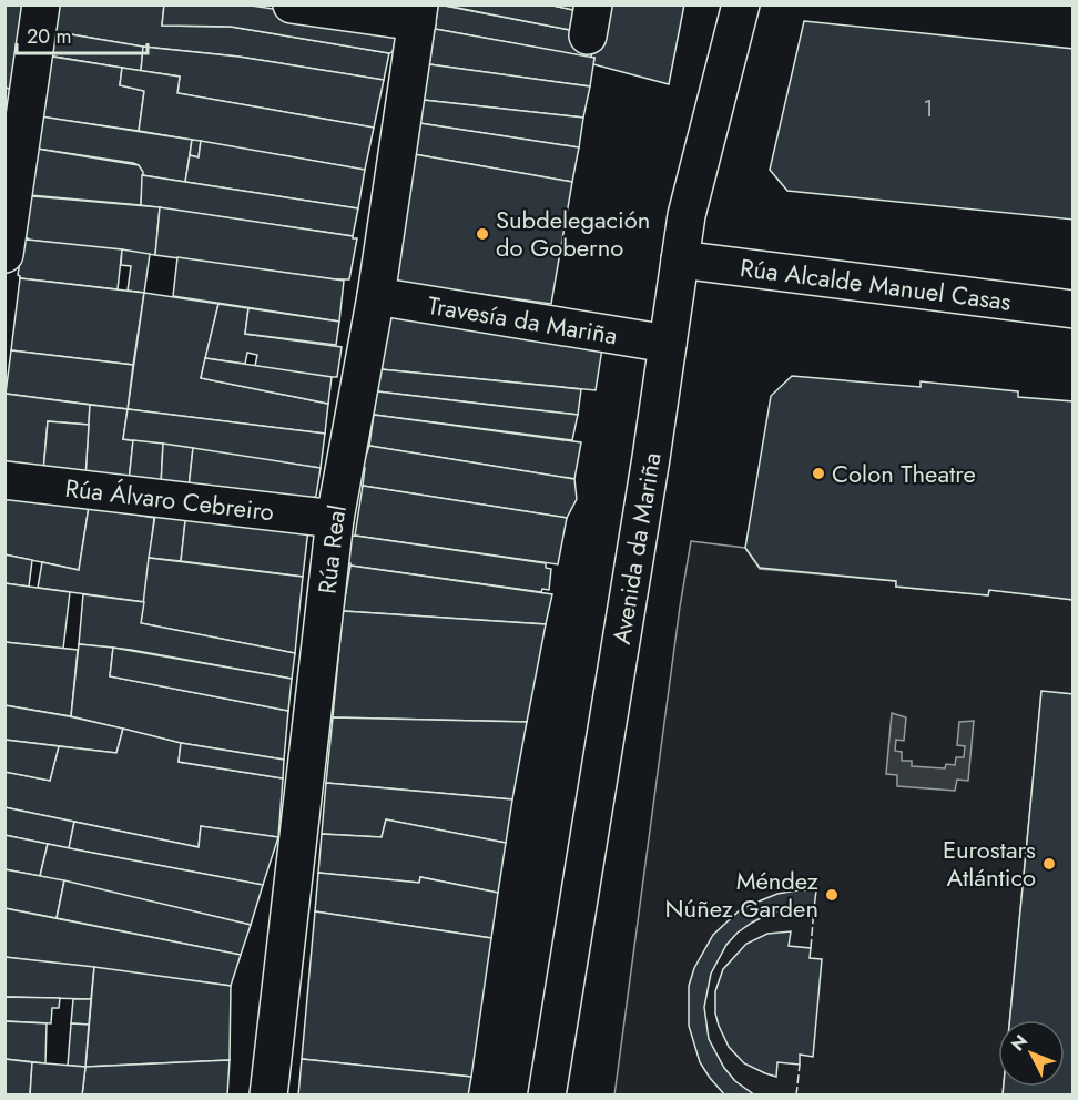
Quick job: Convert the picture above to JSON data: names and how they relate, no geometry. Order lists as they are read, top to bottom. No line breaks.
{"streets":{"street":["Rúa Alcalde Manuel Casas","Travesía da Mariña","Rúa Álvaro Cebreiro","Avenida da Mariña","Rúa Real"]},"crossings":[["Rúa Alcalde Manuel Casas","Avenida da Mariña"],["Travesía da Mariña","Avenida da Mariña"],["Travesía da Mariña","Rúa Real"],["Rúa Álvaro Cebreiro","Rúa Real"]],"places":["Subdelegación do Goberno","Colon Theatre","Eurostars Atlántico","Méndez Núñez Garden"],"house_numbers":["1"],"scale_bar":"20 m","north":"top left"}
